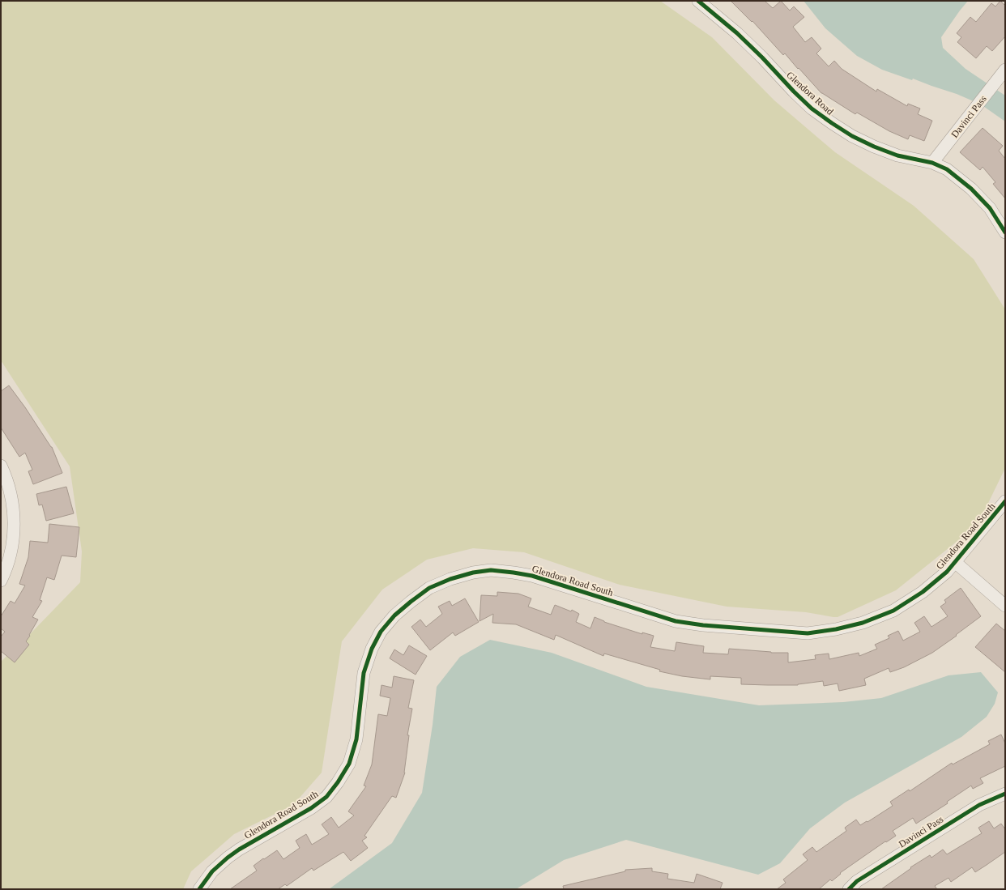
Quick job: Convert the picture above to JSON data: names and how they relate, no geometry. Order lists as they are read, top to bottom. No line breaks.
{"streets":{"street":["Glendora Road","Davinci Pass","Glendora Road South"]},"crossings":[["Glendora Road","Davinci Pass"]]}
